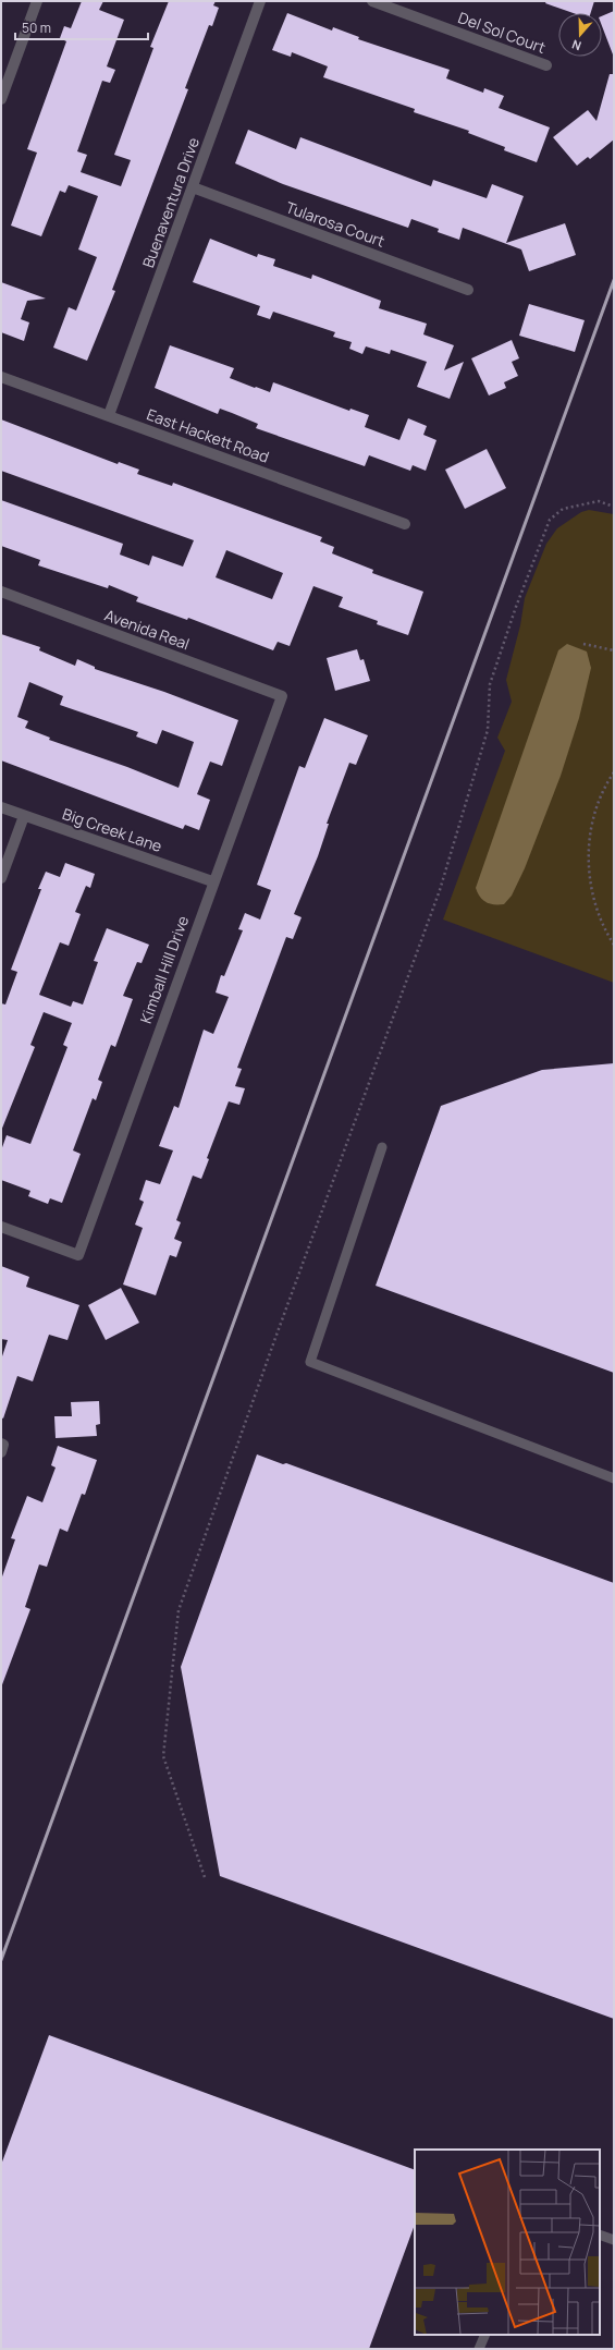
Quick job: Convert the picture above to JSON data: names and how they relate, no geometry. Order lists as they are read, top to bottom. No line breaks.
{"streets":{"street":["Del Sol Court","Buenaventura Drive","Tularosa Court","East Hackett Road","Avenida Real","Big Creek Lane","Kimball Hill Drive"]},"crossings":[["Buenaventura Drive","Tularosa Court"],["Buenaventura Drive","East Hackett Road"],["Avenida Real","Kimball Hill Drive"],["Big Creek Lane","Kimball Hill Drive"]],"scale_bar":"50 m","north":"bottom"}
